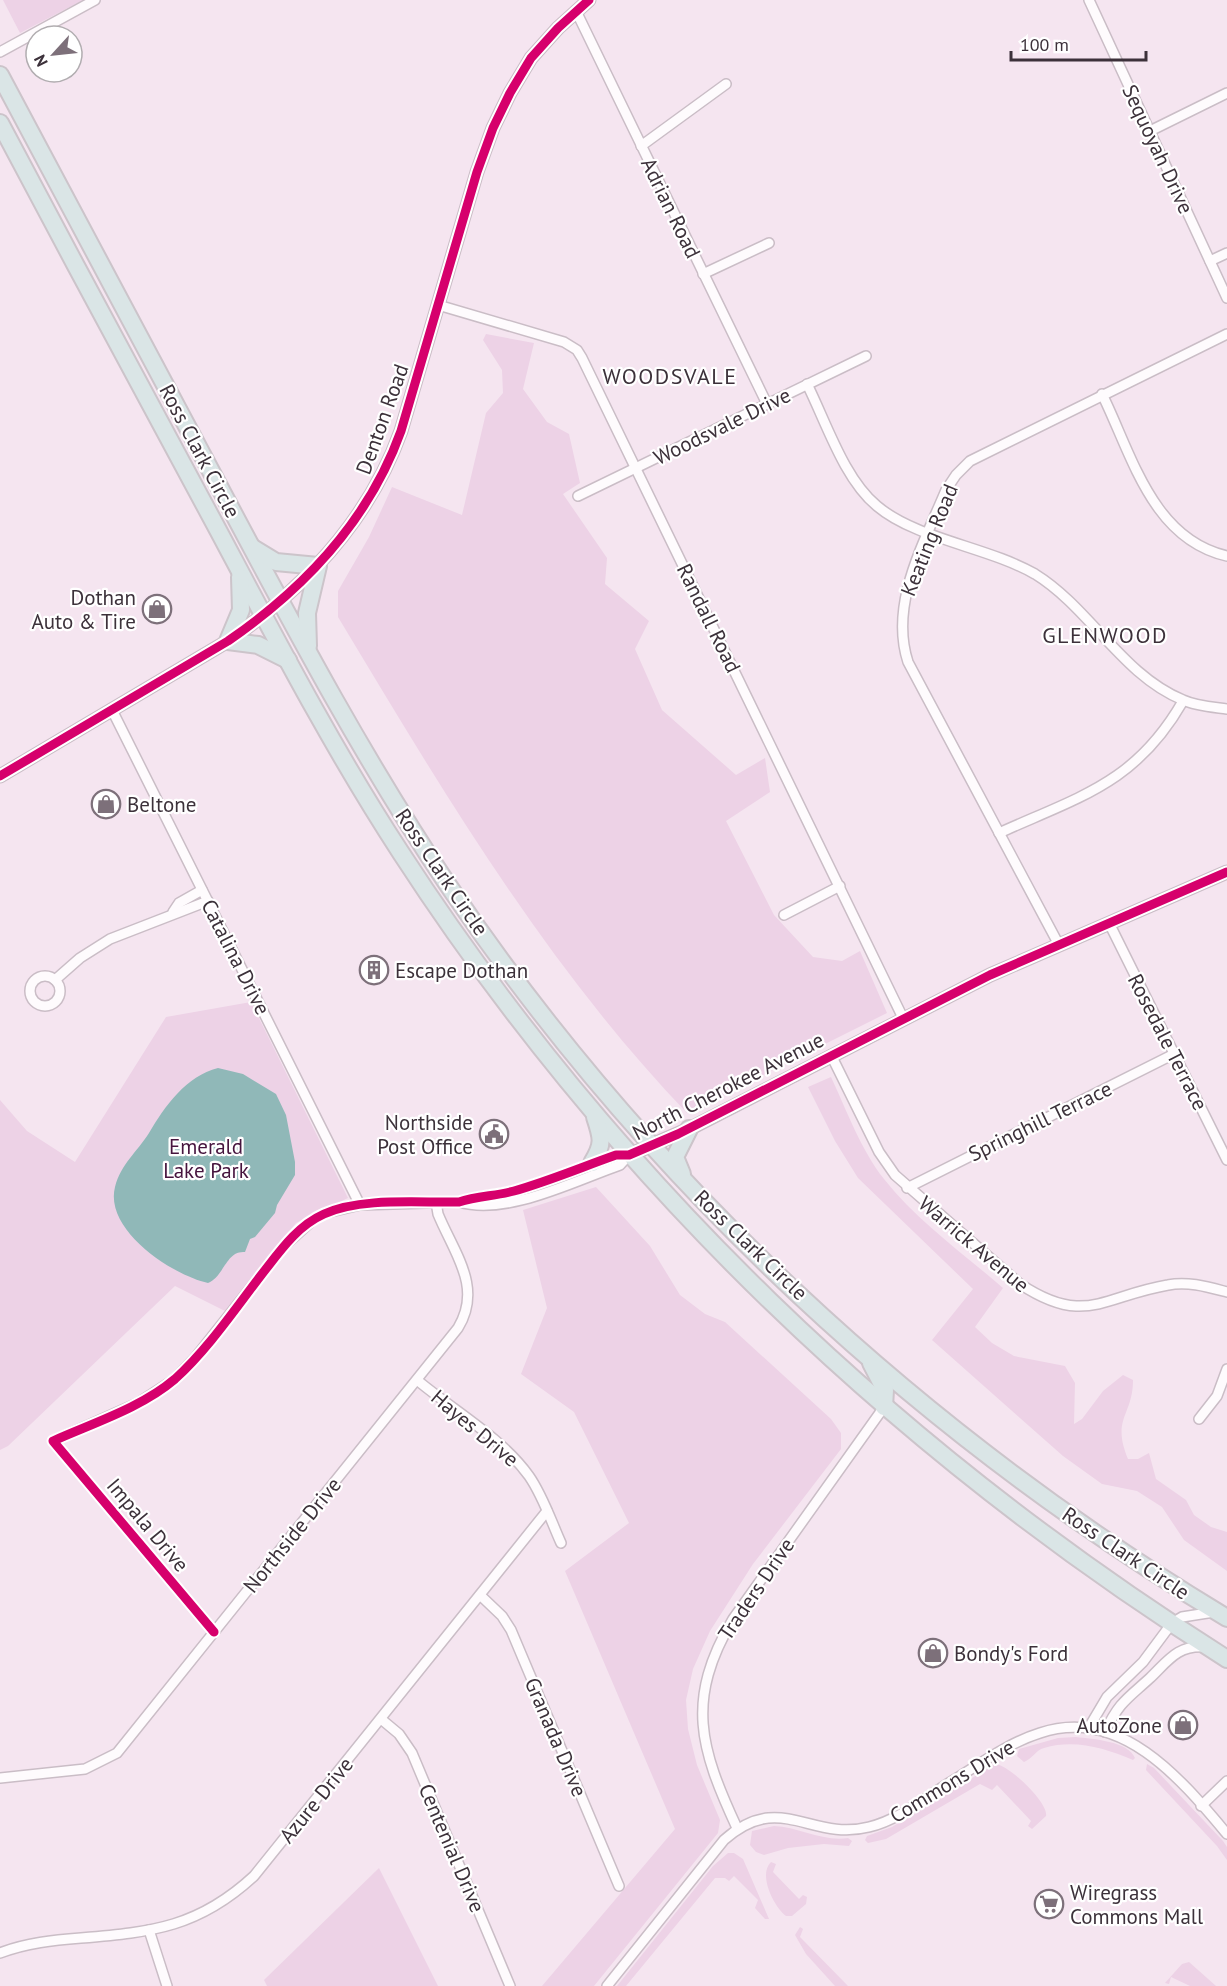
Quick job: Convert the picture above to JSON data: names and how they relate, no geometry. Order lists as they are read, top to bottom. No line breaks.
{"streets":{"highway":["Ross Clark Circle"],"street":["Sequoyah Drive","Adrian Road","Denton Road","Woodsvale Drive","Keating Road","Randall Road","Catalina Drive","Rosedale Terrace","North Cherokee Avenue","Springhill Terrace","Warrick Avenue","Hayes Drive","Impala Drive","Northside Drive","Traders Drive","Granada Drive","Commons Drive","Azure Drive","Centenial Drive"]},"crossings":[["Adrian Road","Denton Road"],["Adrian Road","Woodsvale Drive"],["Denton Road","Ross Clark Circle"],["Denton Road","Randall Road"],["Denton Road","Catalina Drive"],["Woodsvale Drive","Randall Road"],["Ross Clark Circle","North Cherokee Avenue"],["Ross Clark Circle","Traders Drive"],["Keating Road","North Cherokee Avenue"],["Randall Road","North Cherokee Avenue"],["Catalina Drive","North Cherokee Avenue"],["Rosedale Terrace","North Cherokee Avenue"],["Rosedale Terrace","Springhill Terrace"],["North Cherokee Avenue","Warrick Avenue"],["North Cherokee Avenue","Impala Drive"],["North Cherokee Avenue","Northside Drive"],["Springhill Terrace","Warrick Avenue"],["Hayes Drive","Northside Drive"],["Hayes Drive","Azure Drive"],["Impala Drive","Northside Drive"],["Traders Drive","Commons Drive"],["Granada Drive","Azure Drive"],["Azure Drive","Centenial Drive"]],"districts":["WOODSVALE","GLENWOOD"],"parks":["Emerald Lake Park"],"places":{"shop":["Dothan Auto & Tire","Beltone","Bondy's Ford","AutoZone"],"building":["Escape Dothan"],"public building":["Northside Post Office"],"supermarket":["Wiregrass Commons Mall"]},"scale_bar":"100 m","north":"bottom left"}
